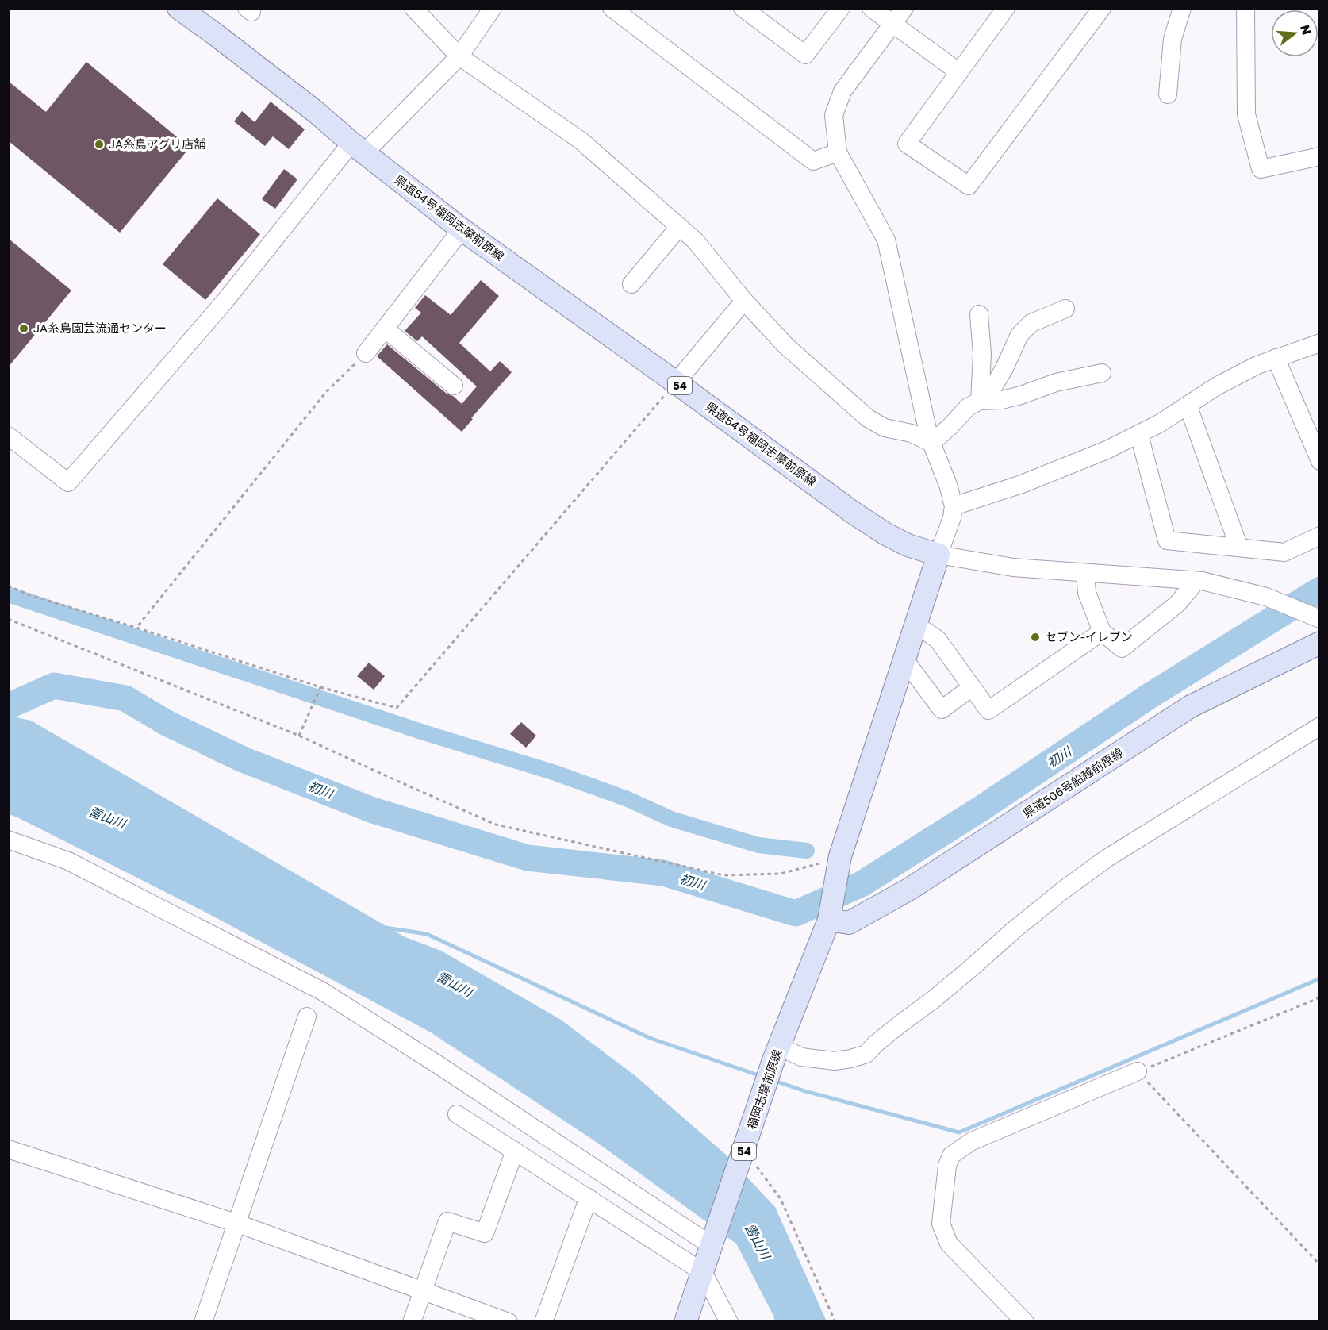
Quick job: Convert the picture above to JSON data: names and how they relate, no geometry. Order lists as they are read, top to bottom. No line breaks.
{"streets":{"main road":["県道54号福岡志摩前原線","54","県道506号船越前原線","福岡志摩前原線"]},"crossings":[["県道54号福岡志摩前原線","54"],["54","福岡志摩前原線"],["県道506号船越前原線","福岡志摩前原線"]],"water":["初川","雷山川"],"places":["JA糸島アグリ店舗","JA糸島園芸流通センター","セブン-イレブン"],"north":"right"}
